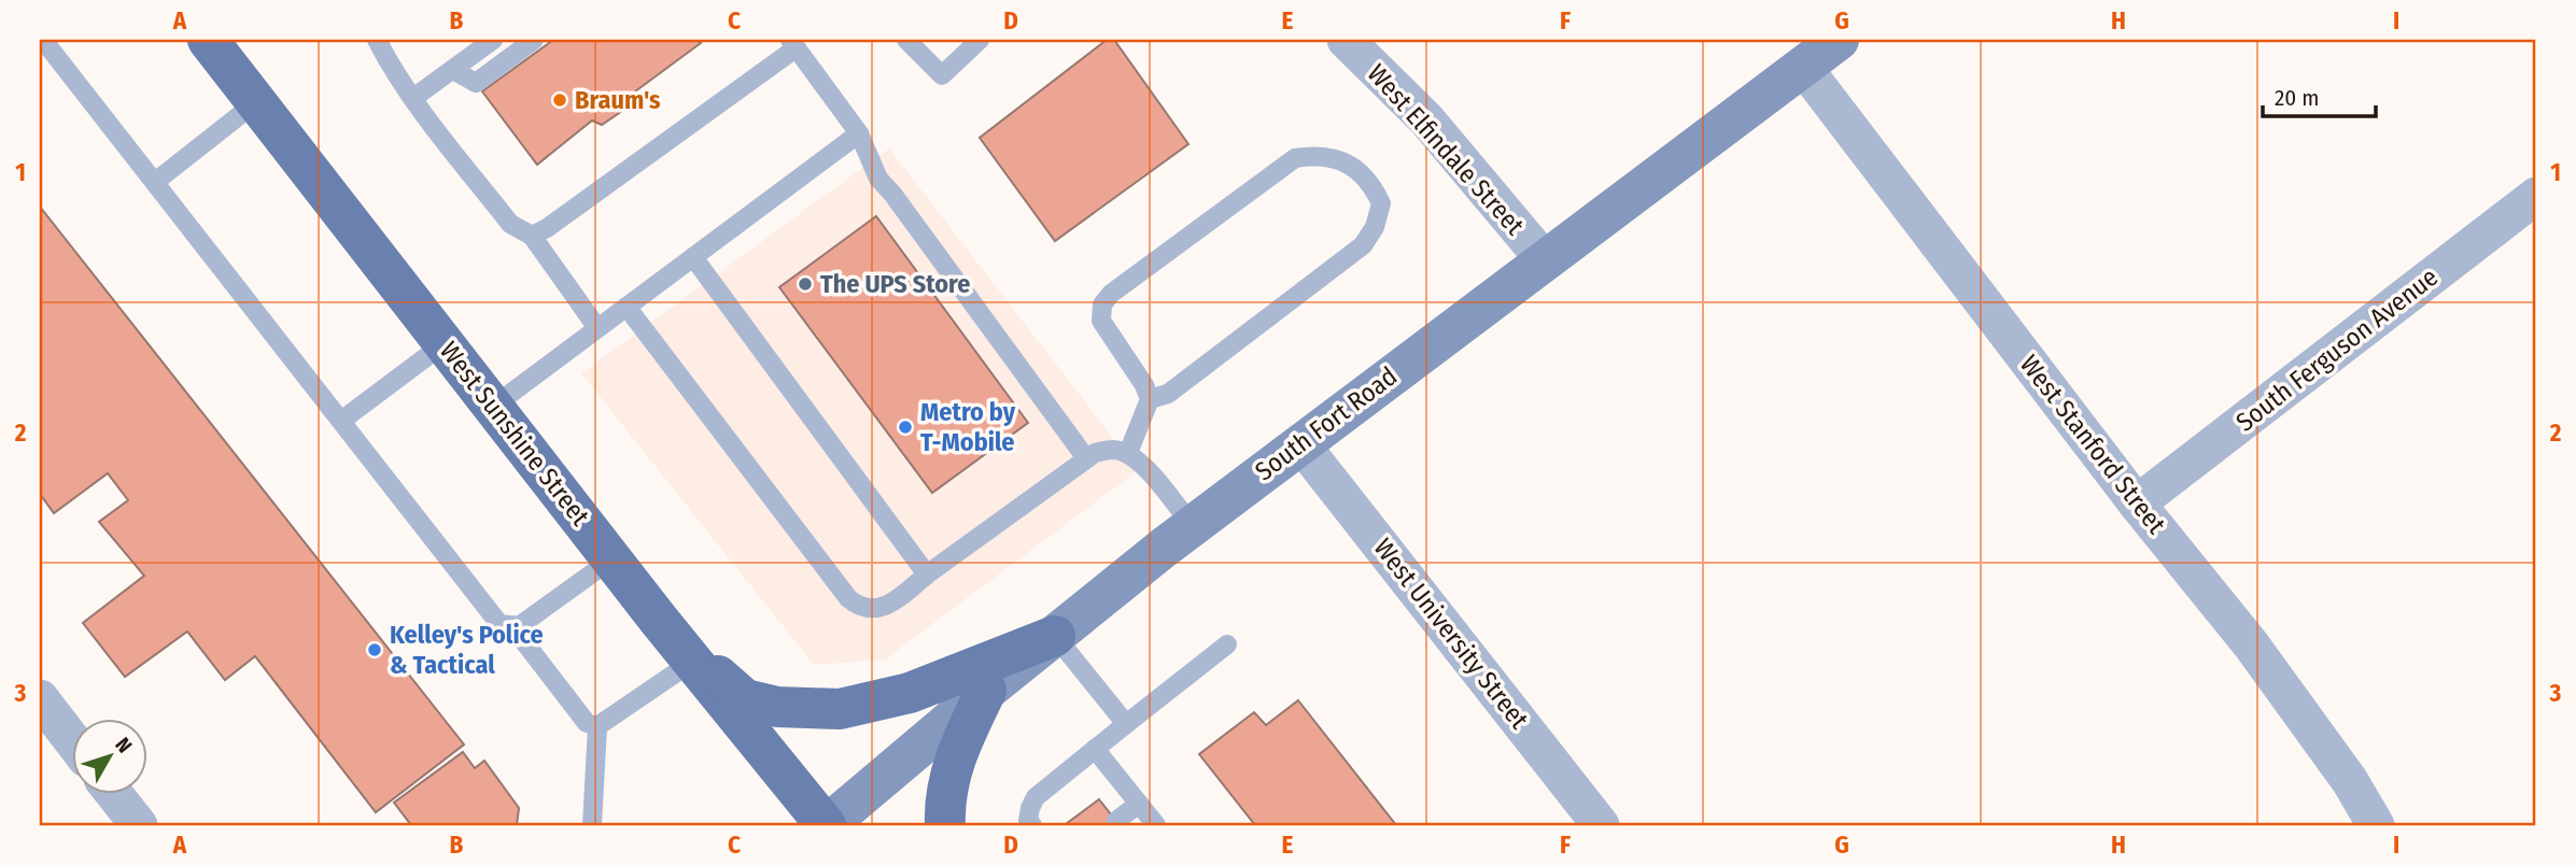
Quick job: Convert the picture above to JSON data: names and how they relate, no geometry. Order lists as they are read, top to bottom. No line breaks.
{"streets":{"main road":["West Sunshine Street"],"street":["West Elfindale Street","South Ferguson Avenue","South Fort Road","West Stanford Street","West University Street"]},"crossings":[["West Elfindale Street","South Fort Road"],["South Ferguson Avenue","West Stanford Street"],["South Fort Road","West Sunshine Street"],["South Fort Road","West Stanford Street"],["South Fort Road","West University Street"]],"places":["Braum's","The UPS Store","Metro by T-Mobile","Kelley's Police & Tactical"],"scale_bar":"20 m","north":"top right","grid":{"columns":["A","B","C","D","E","F","G","H","I"],"rows":["1","2","3"]}}
